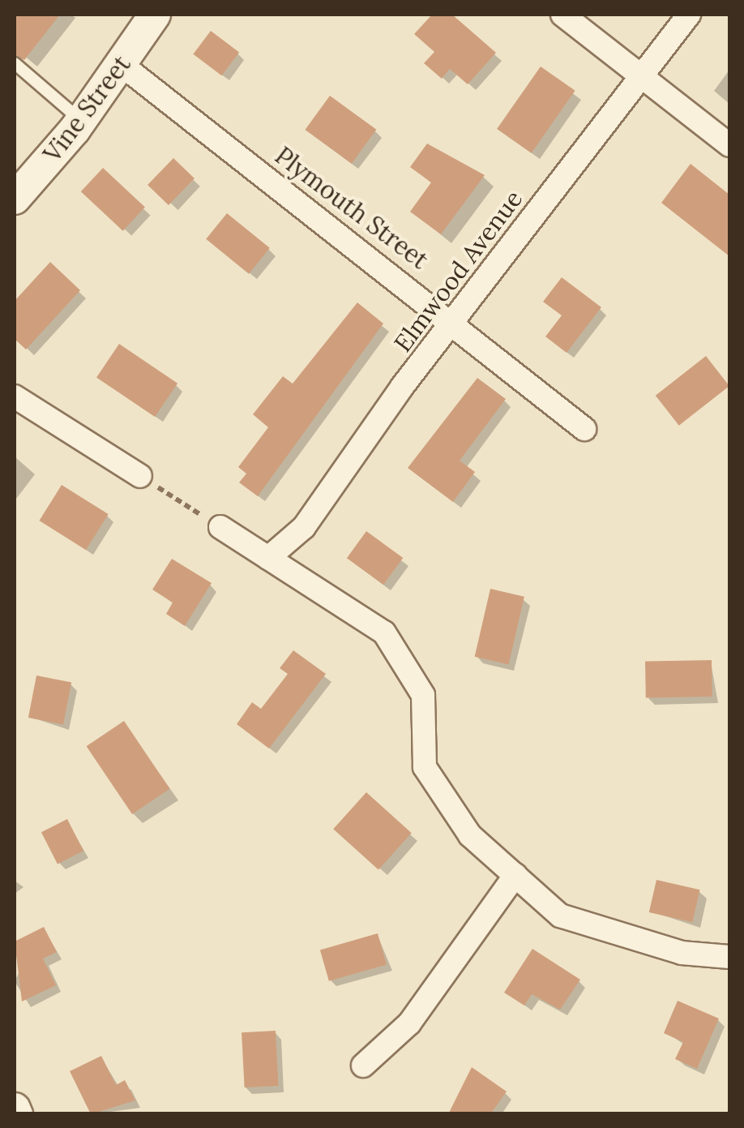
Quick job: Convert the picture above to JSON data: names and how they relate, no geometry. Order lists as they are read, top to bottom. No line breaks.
{"streets":{"street":["Vine Street","Plymouth Street","Elmwood Avenue"]},"crossings":[["Vine Street","Plymouth Street"],["Plymouth Street","Elmwood Avenue"]]}
